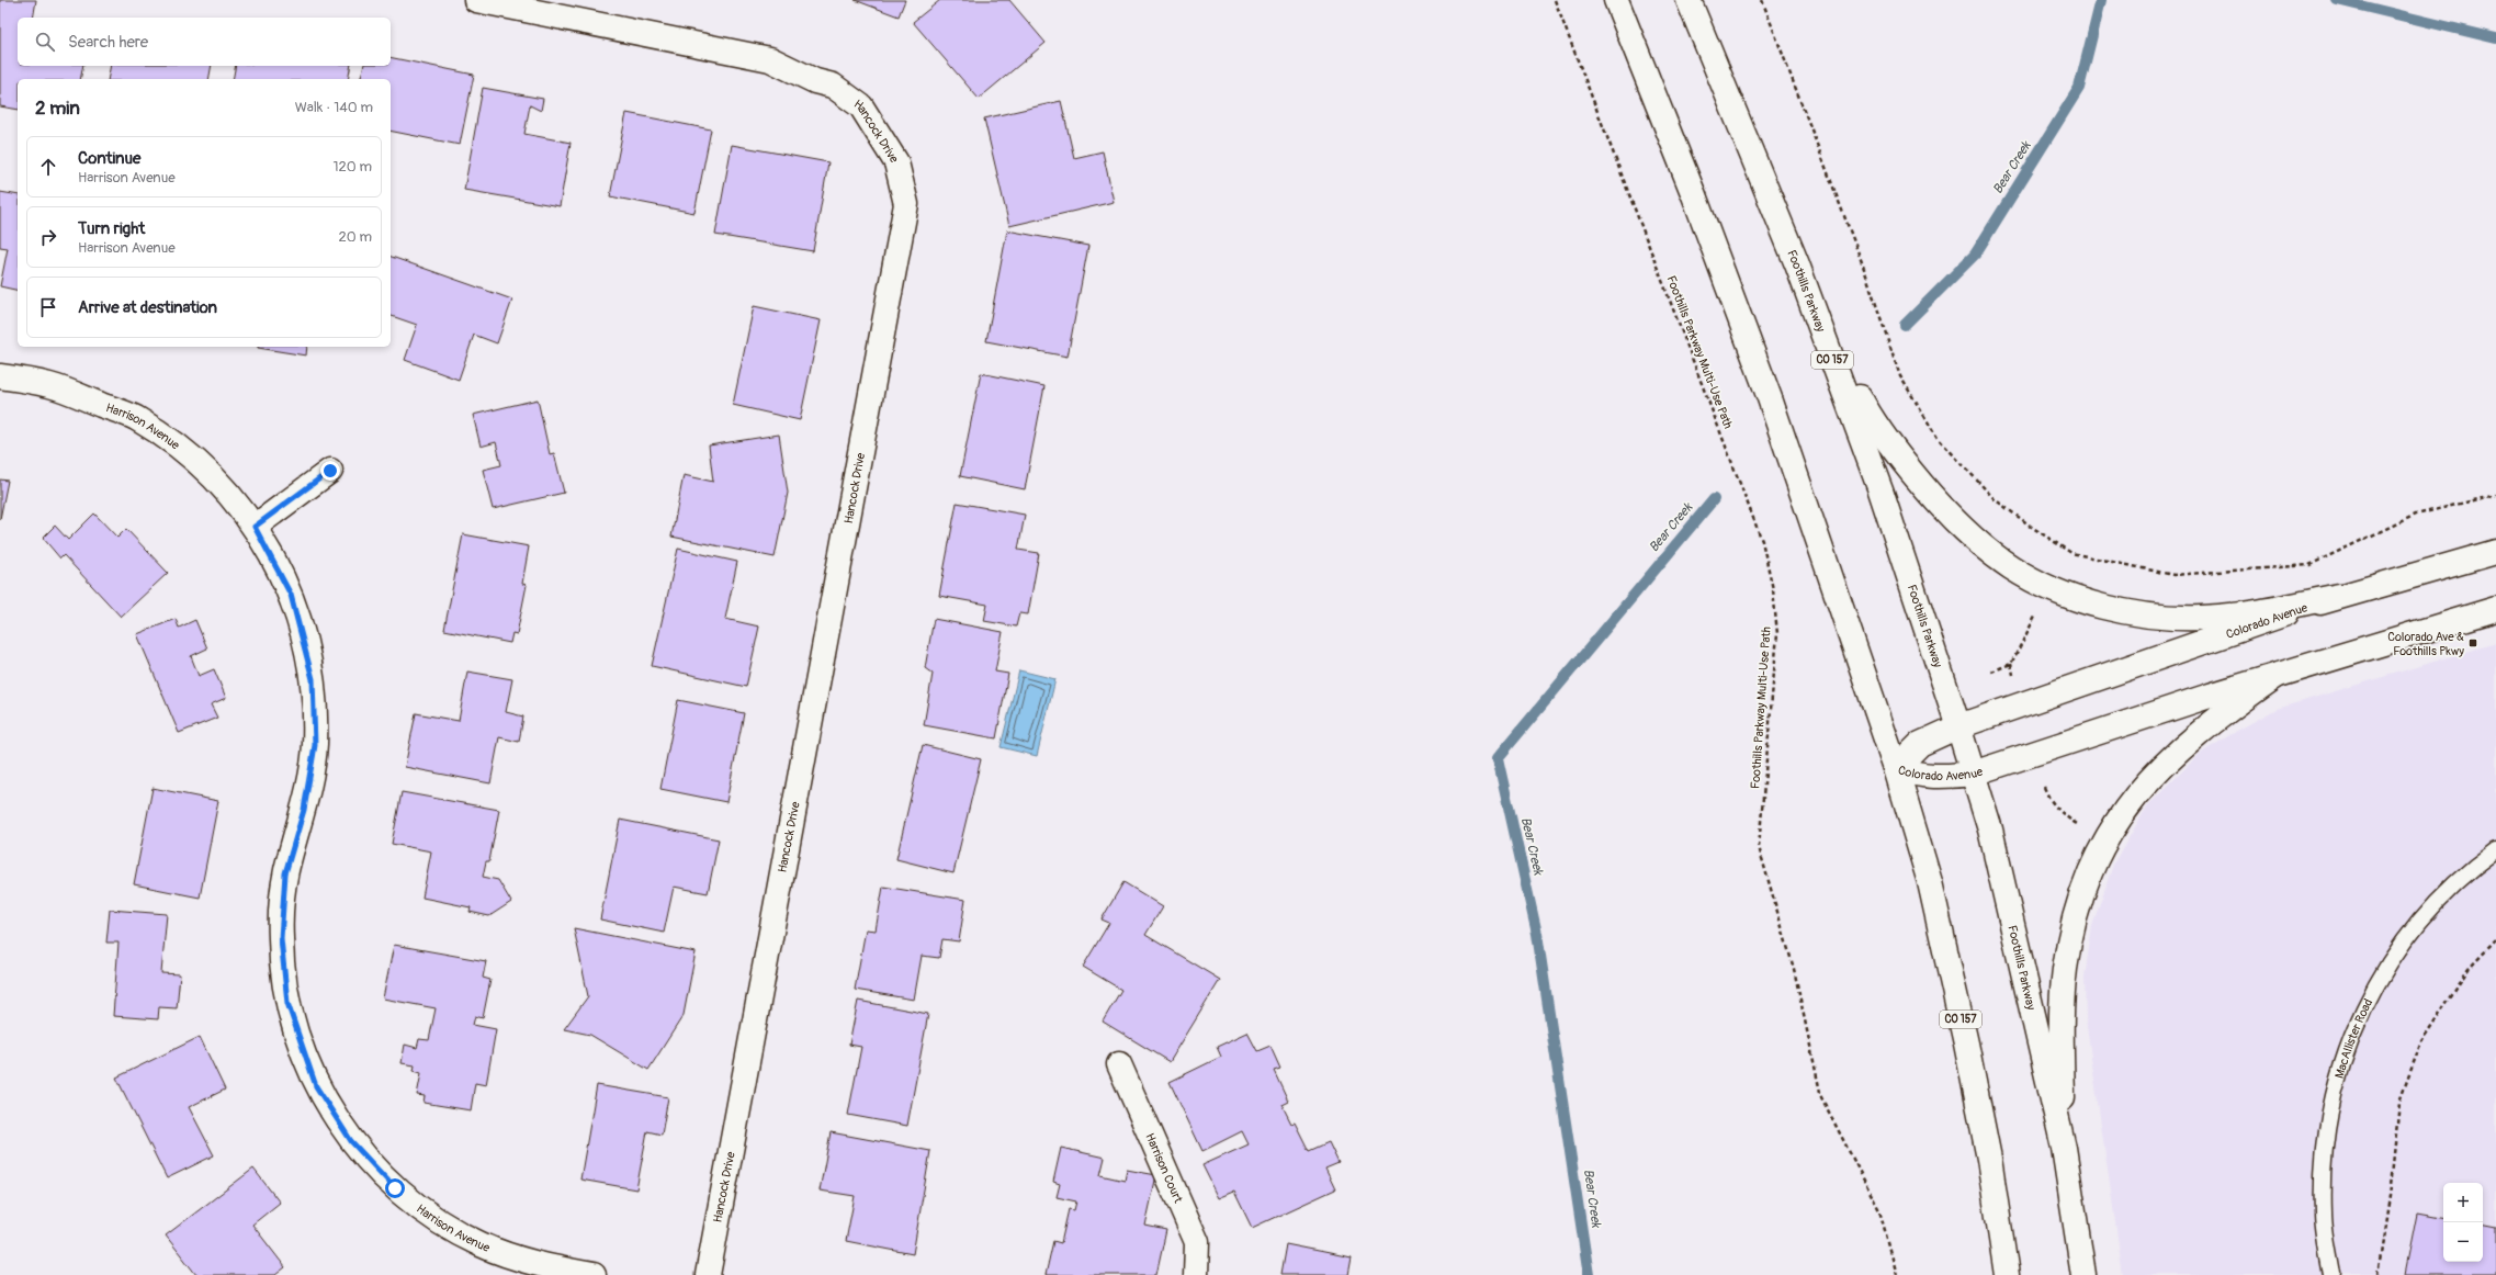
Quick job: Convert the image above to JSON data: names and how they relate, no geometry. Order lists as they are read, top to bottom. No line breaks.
{"streets":{"main road":["Hancock Drive","Foothills Parkway","CO 157","Harrison Avenue","Colorado Avenue","Harrison Court"],"lane":["MacAllister Road"],"path":["Foothills Parkway Multi-Use Path"]},"crossings":[["Foothills Parkway","Colorado Avenue"],["CO 157","Colorado Avenue"]],"water":["Bear Creek"],"places":{"transit":["Colorado Ave & Foothills Pkwy"]},"page":{"search":"Search here","heading":["2 min","Walk · 140 m"],"list":[["Continue","Harrison Avenue","120 m"],["Turn right","Harrison Avenue","20 m"],"Arrive at destination"],"map_buttons":["+","−"]}}
